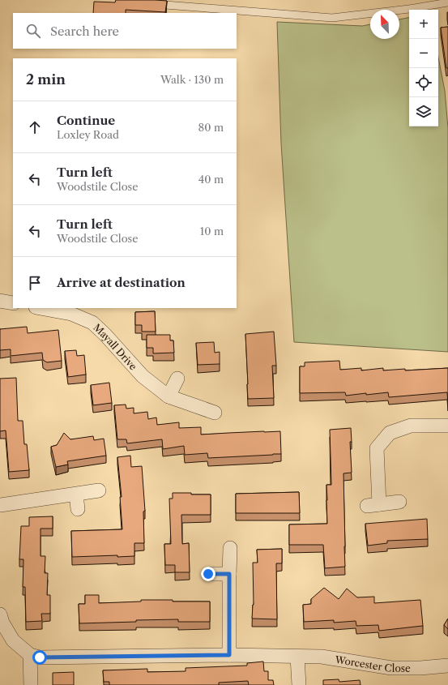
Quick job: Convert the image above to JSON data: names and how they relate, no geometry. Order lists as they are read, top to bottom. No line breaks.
{"streets":{"street":["Mayall Drive","Worcester Close"]},"north":"top left","page":{"map_buttons":["+","−"],"search":"Search here","heading":["2 min","Walk · 130 m"],"list":[["Continue","Loxley Road","80 m"],["Turn left","Woodstile Close","40 m"],["Turn left","Woodstile Close","10 m"],"Arrive at destination"]}}
